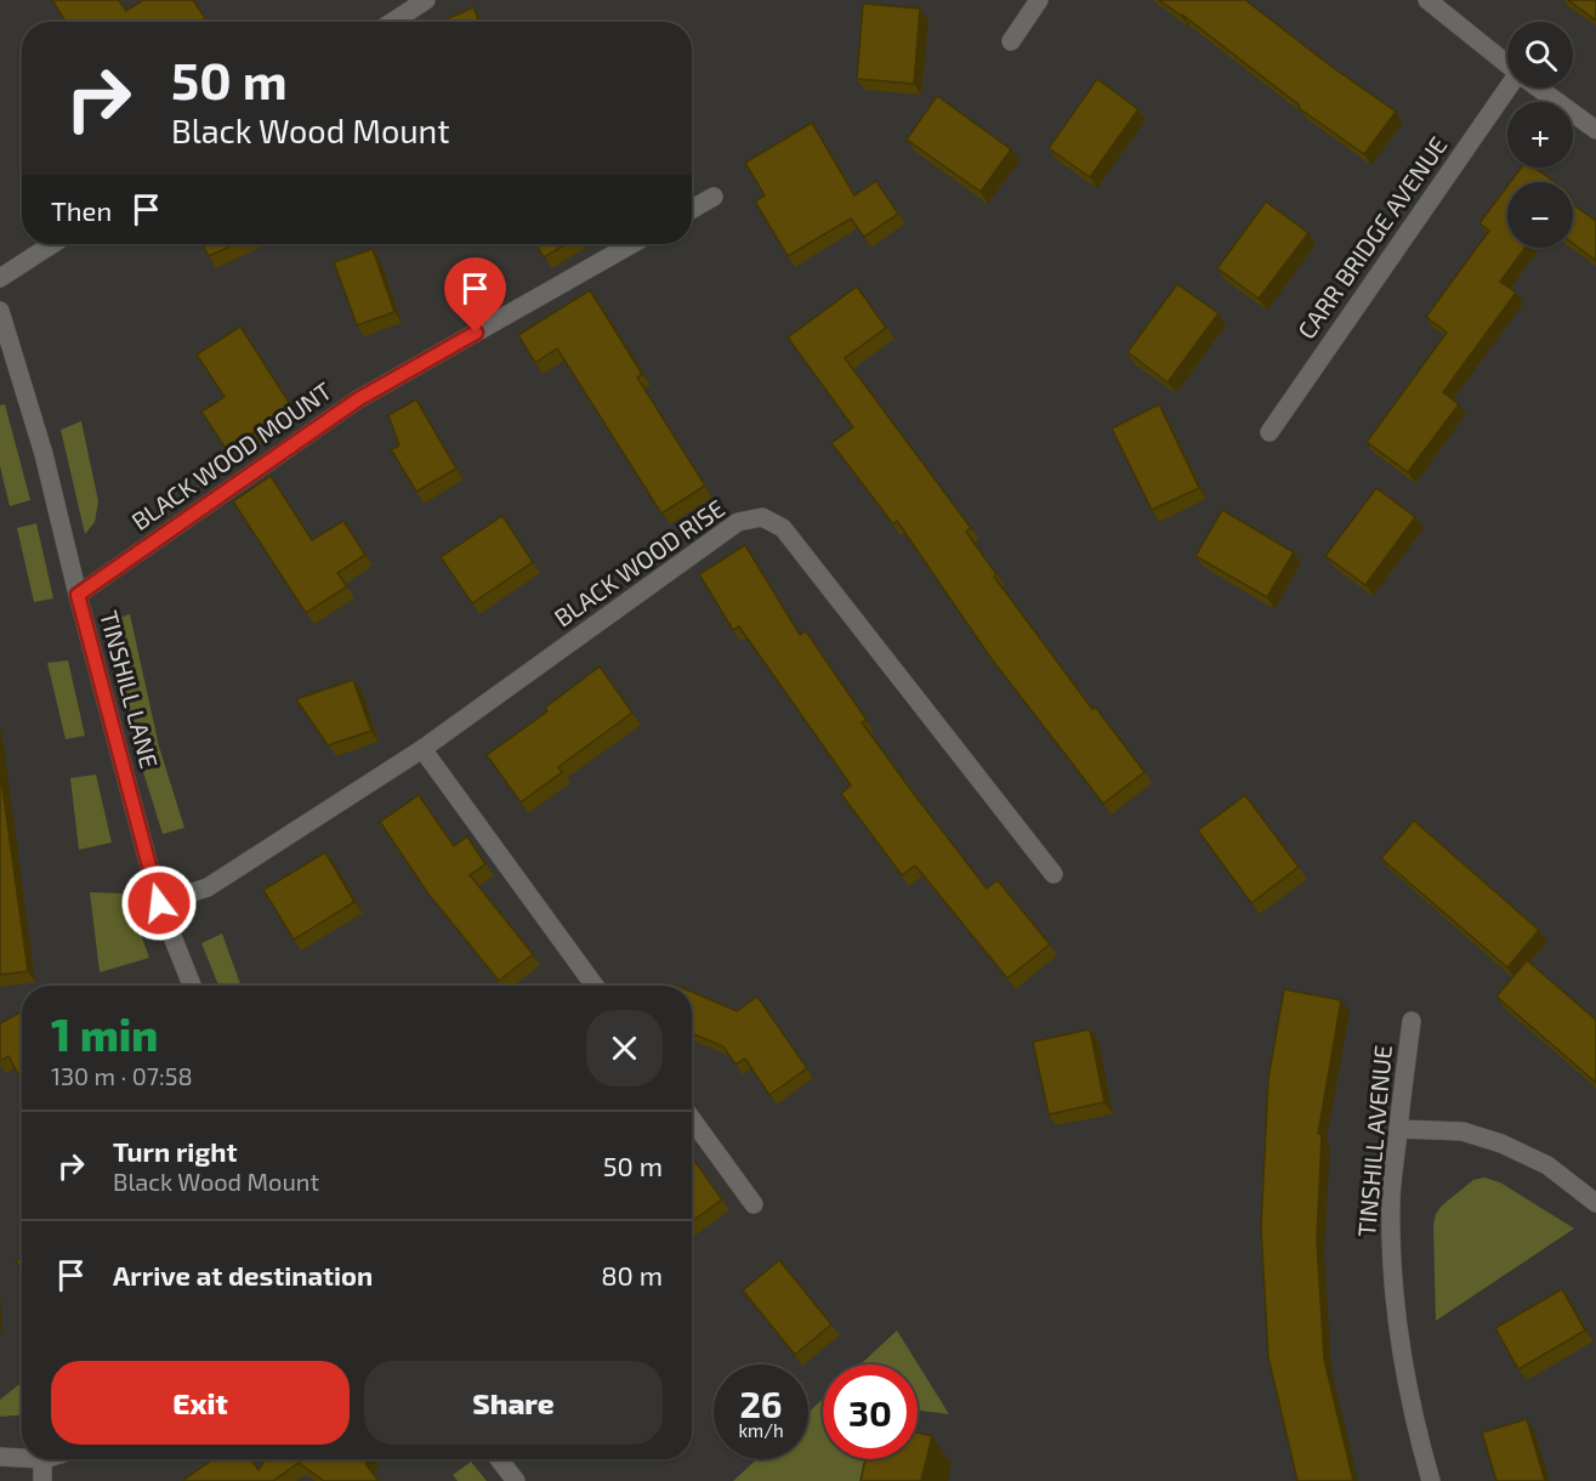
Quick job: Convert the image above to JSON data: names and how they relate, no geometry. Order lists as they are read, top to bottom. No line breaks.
{"streets":{"street":["CARR BRIDGE AVENUE","BLACK WOOD MOUNT","BLACK WOOD RISE","TINSHILL LANE","TINSHILL AVENUE"]},"crossings":[["BLACK WOOD MOUNT","TINSHILL LANE"],["BLACK WOOD RISE","TINSHILL LANE"]],"page":{"map_buttons":["+","−"],"turn":["50 m","Black Wood Mount"],"then":"Then","heading":["1 min","130 m · 07:58"],"list":[{"name":"Turn right","note":"Black Wood Mount","value":"50 m"},{"name":"Arrive at destination","value":"80 m"}],"buttons":["Exit","Share"],"speed":"26 km/h","limit":"30"}}
